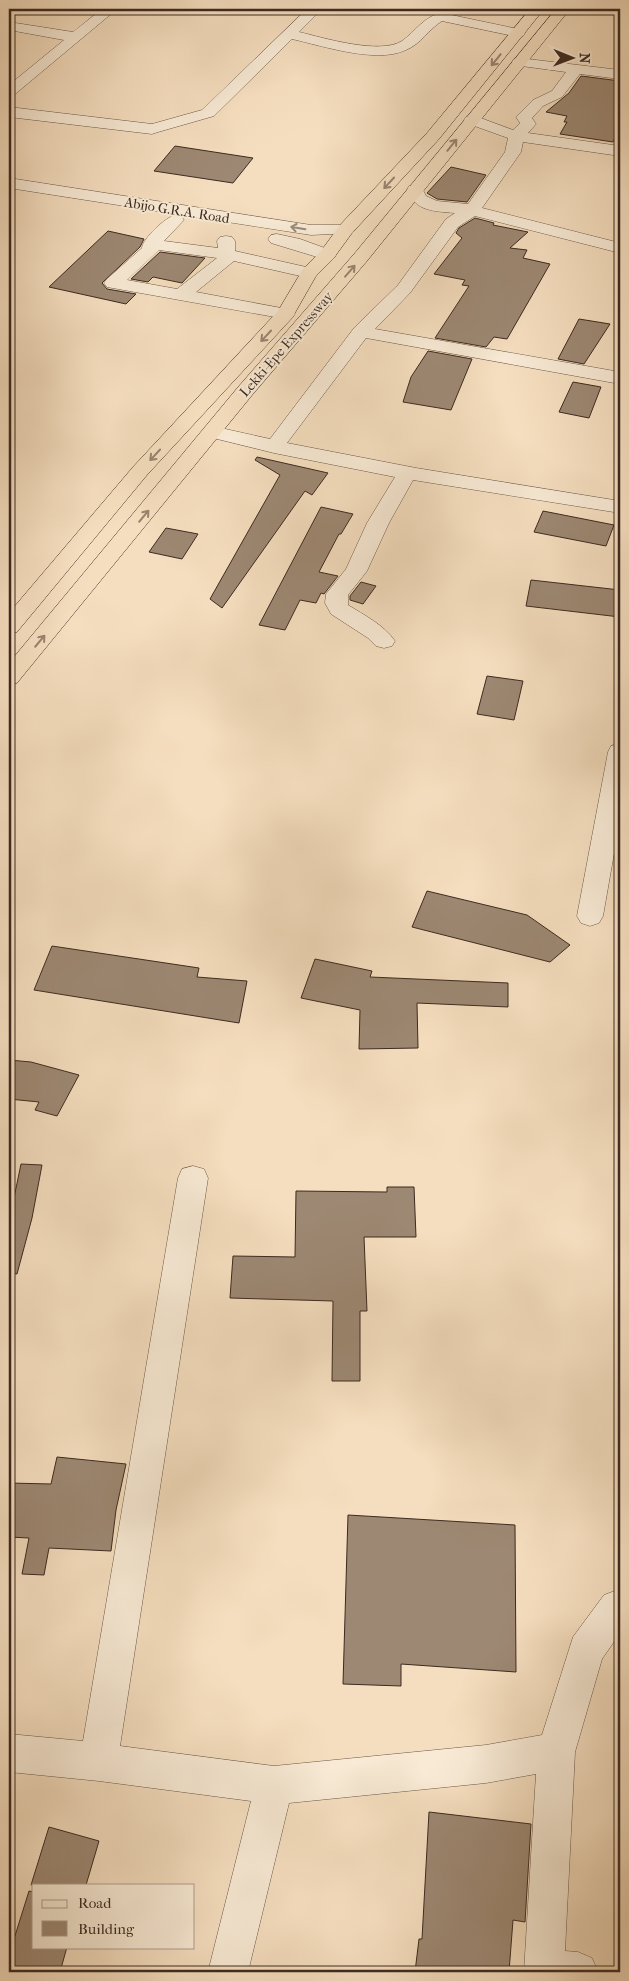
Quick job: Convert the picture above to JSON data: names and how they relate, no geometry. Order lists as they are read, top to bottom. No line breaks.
{"streets":{"highway":["Lekki-Epe Expressway"],"street":["Abijo G.R.A. Road"]},"crossings":[["Abijo G.R.A. Road","Lekki-Epe Expressway"]],"legend":["Road","Building"],"north":"right"}
